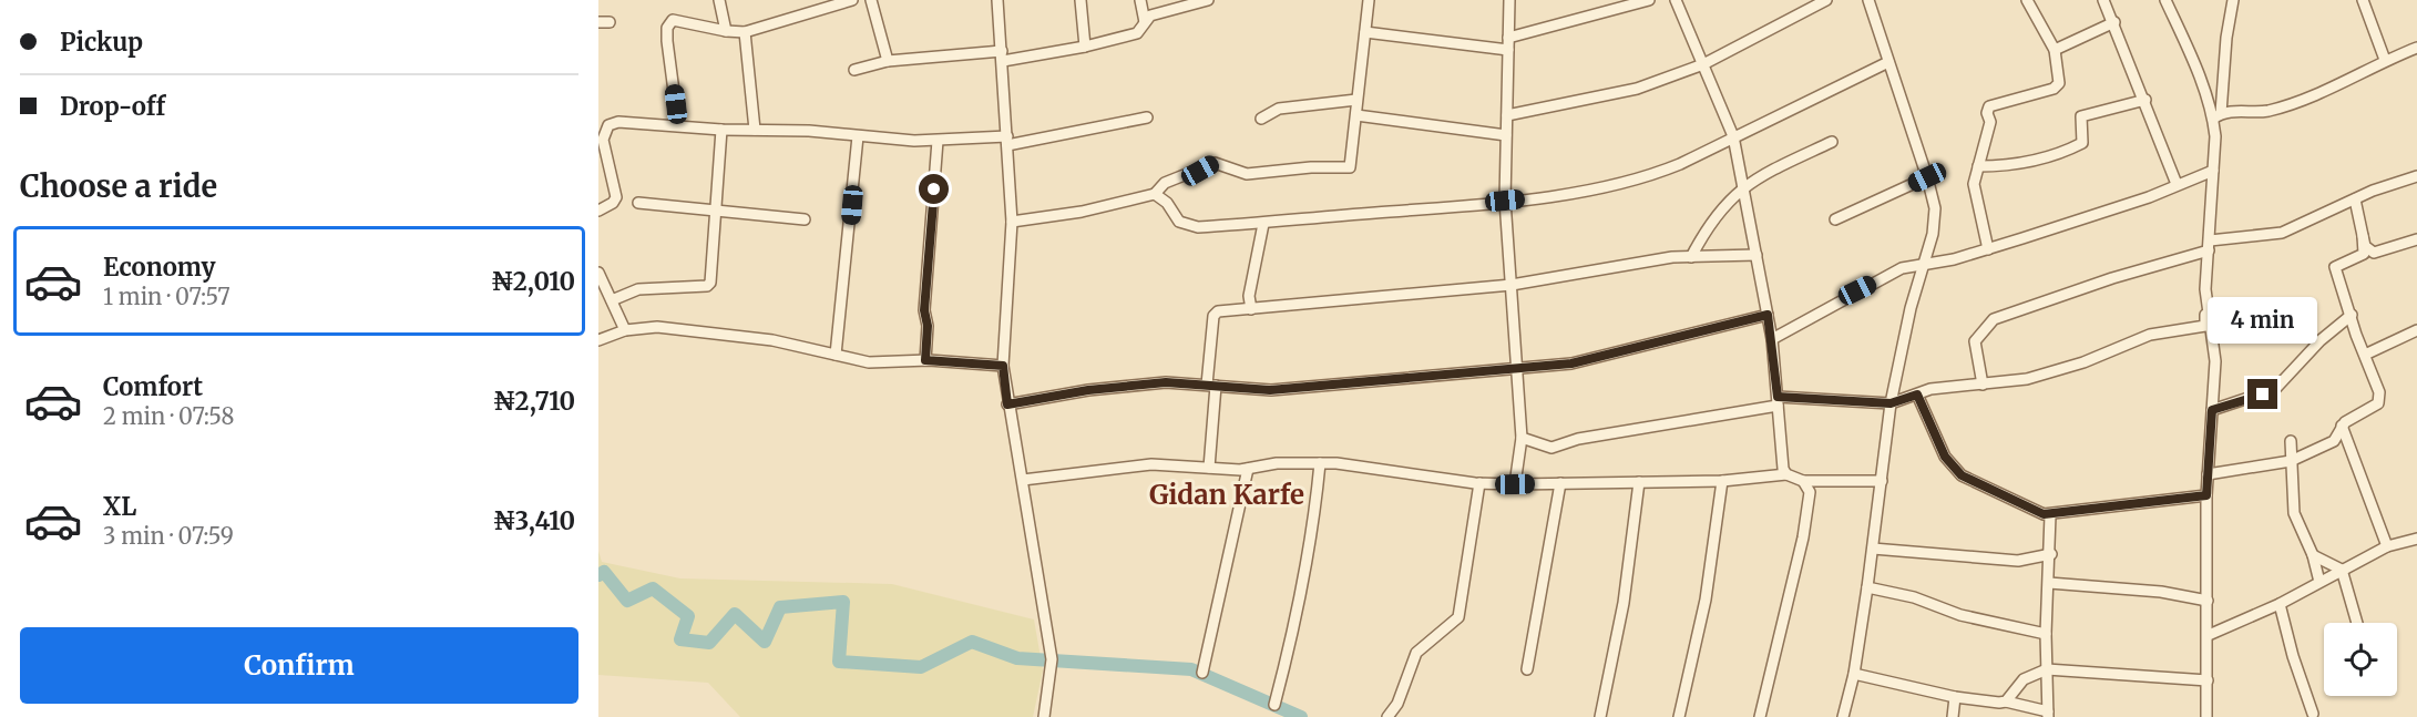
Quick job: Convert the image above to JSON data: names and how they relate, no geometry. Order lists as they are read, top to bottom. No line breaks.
{"districts":["Gidan Karfe"],"page":{"banner":["Pickup","Drop-off"],"heading":"Choose a ride","list":[{"name":"Economy","note":"1 min · 07:57","value":"₦2,010"},{"name":"Comfort","note":"2 min · 07:58","value":"₦2,710"},{"name":"XL","note":"3 min · 07:59","value":"₦3,410"}],"bubble":"4 min","buttons":"Confirm"}}
